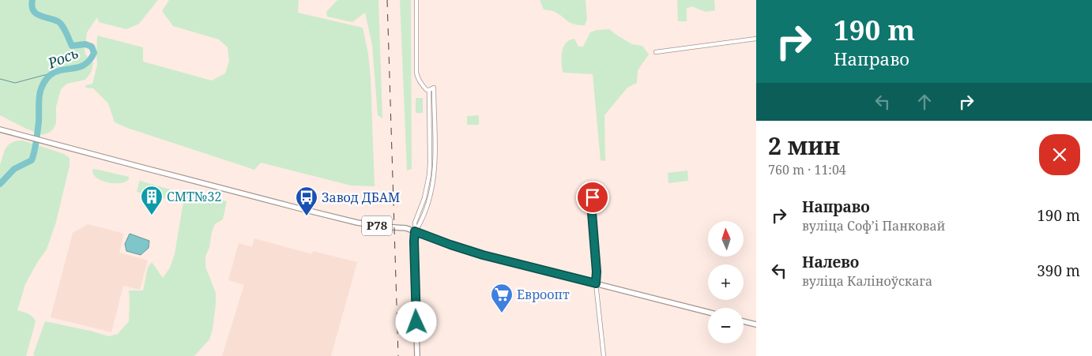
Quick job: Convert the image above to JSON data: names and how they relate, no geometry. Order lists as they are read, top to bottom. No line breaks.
{"streets":{"main road":["Р78"]},"water":["Рось"],"places":{"building":["СМТ№32"],"bus stop":["Завод ДБАМ"],"supermarket":["Евроопт"]},"north":"top","page":{"turn":["190 m","Направо"],"heading":["2 мин","760 m · 11:04"],"list":[{"name":"Направо","note":"вуліца Софʼі Панковай","value":"190 m"},{"name":"Налево","note":"вуліца Каліноўскага","value":"390 m"}],"map_buttons":["+","−"]}}
